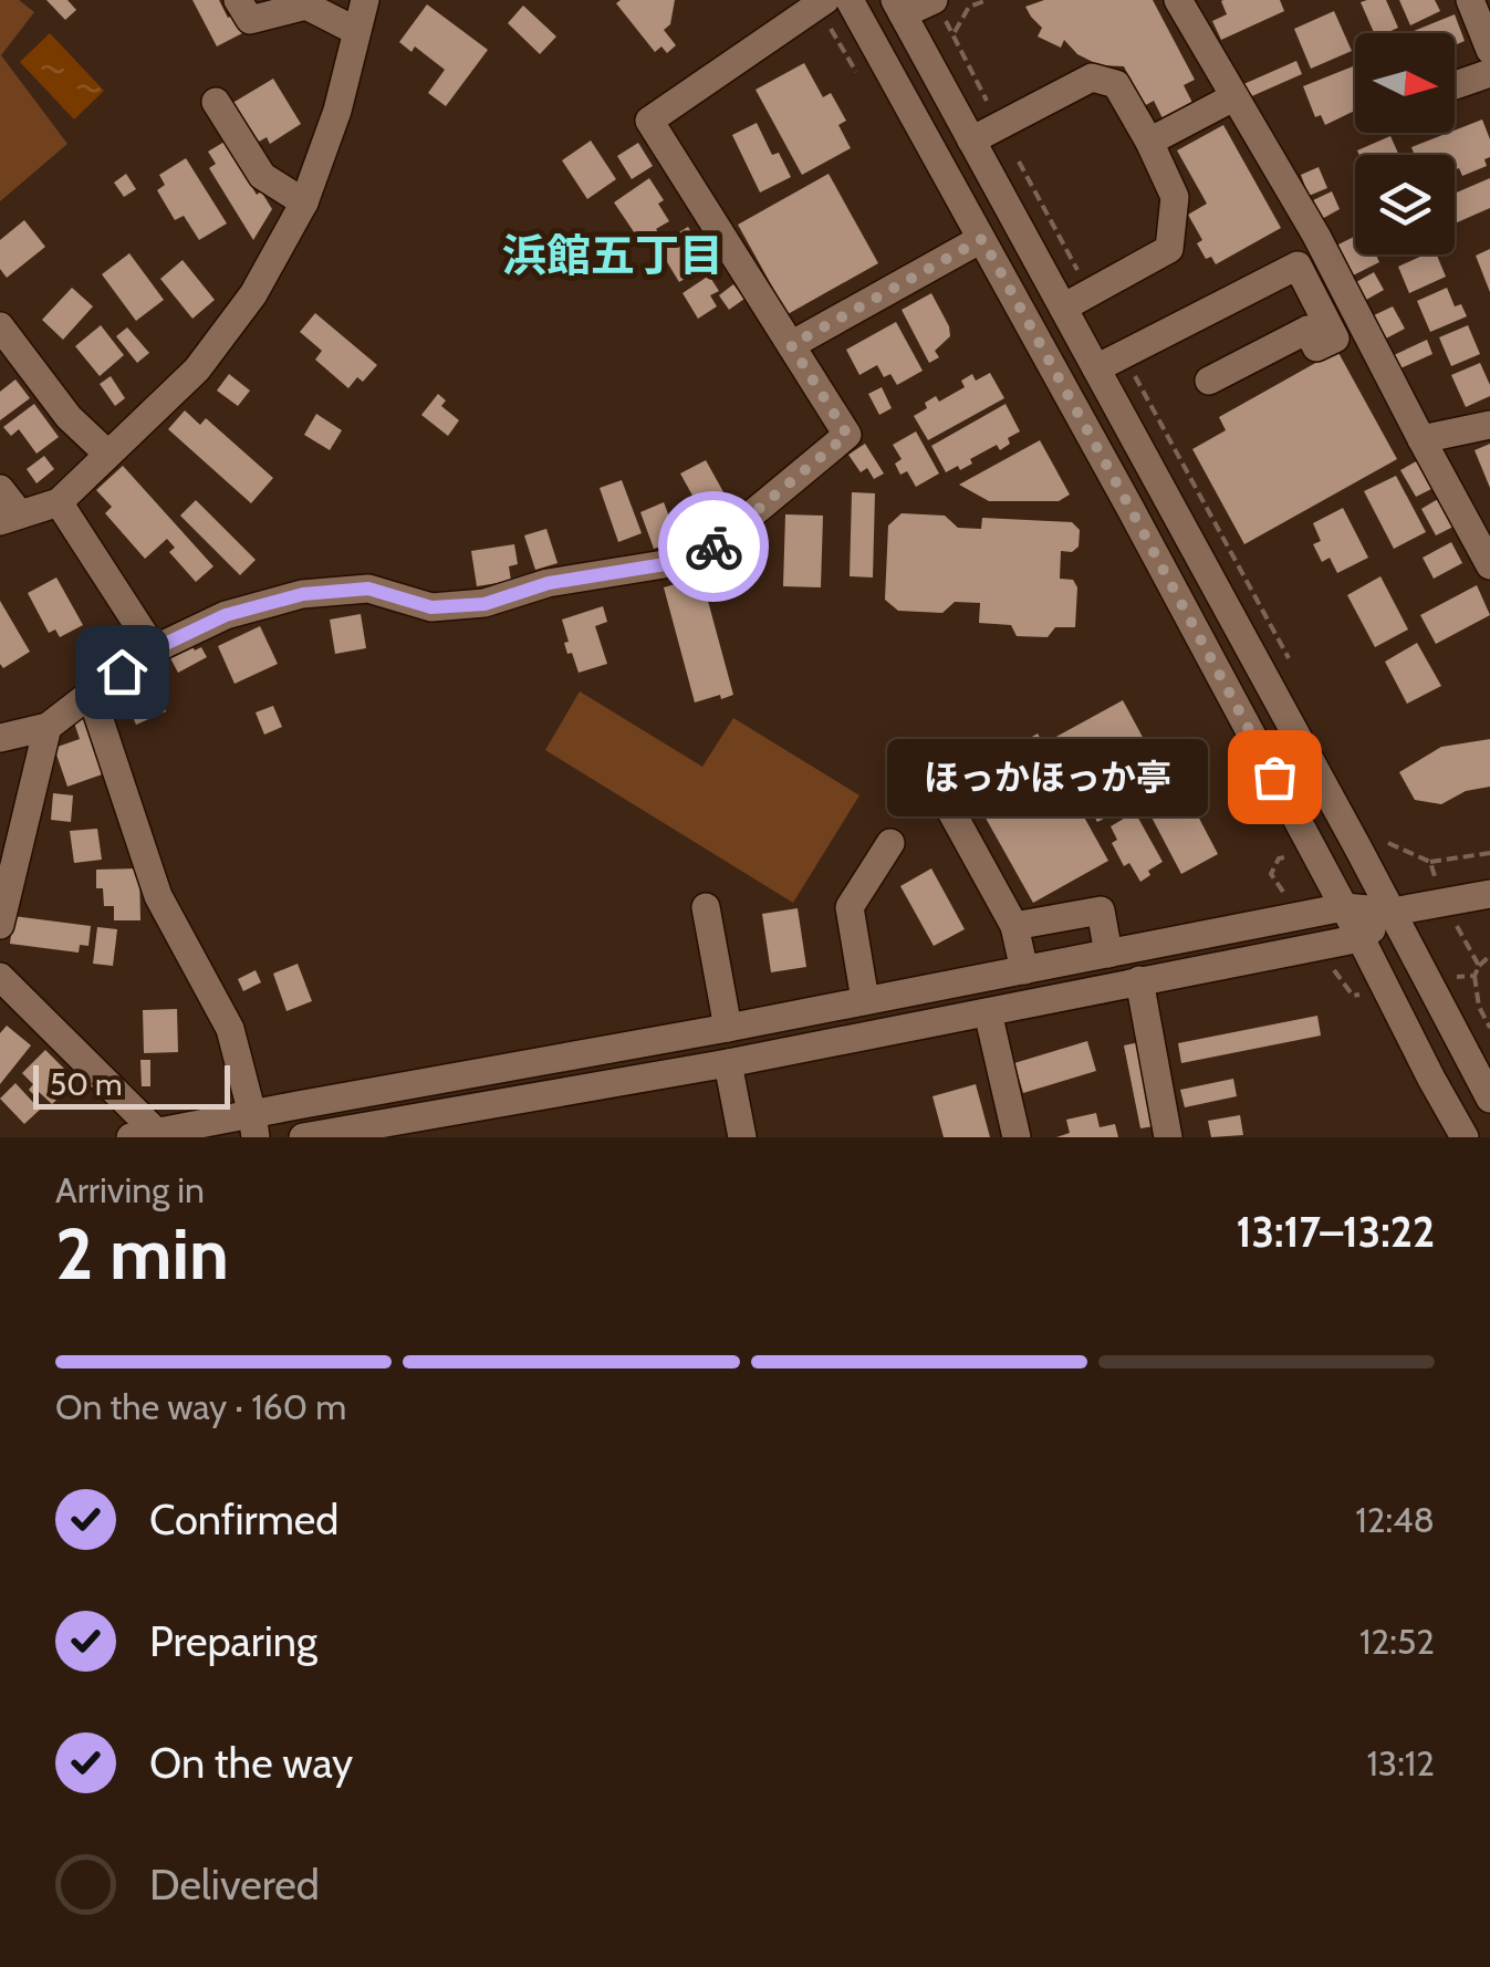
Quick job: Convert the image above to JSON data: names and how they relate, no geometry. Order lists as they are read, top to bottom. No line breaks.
{"districts":["浜館五丁目"],"places":["ほっかほっか亭"],"scale_bar":"50 m","north":"right","page":{"bubble":"ほっかほっか亭","scale":"50 m","heading":["2 min","Arriving in","13:17–13:22"],"bar":"On the way · 160 m","list":[["Confirmed","12:48"],["Preparing","12:52"],["On the way","13:12"],"Delivered"]}}
